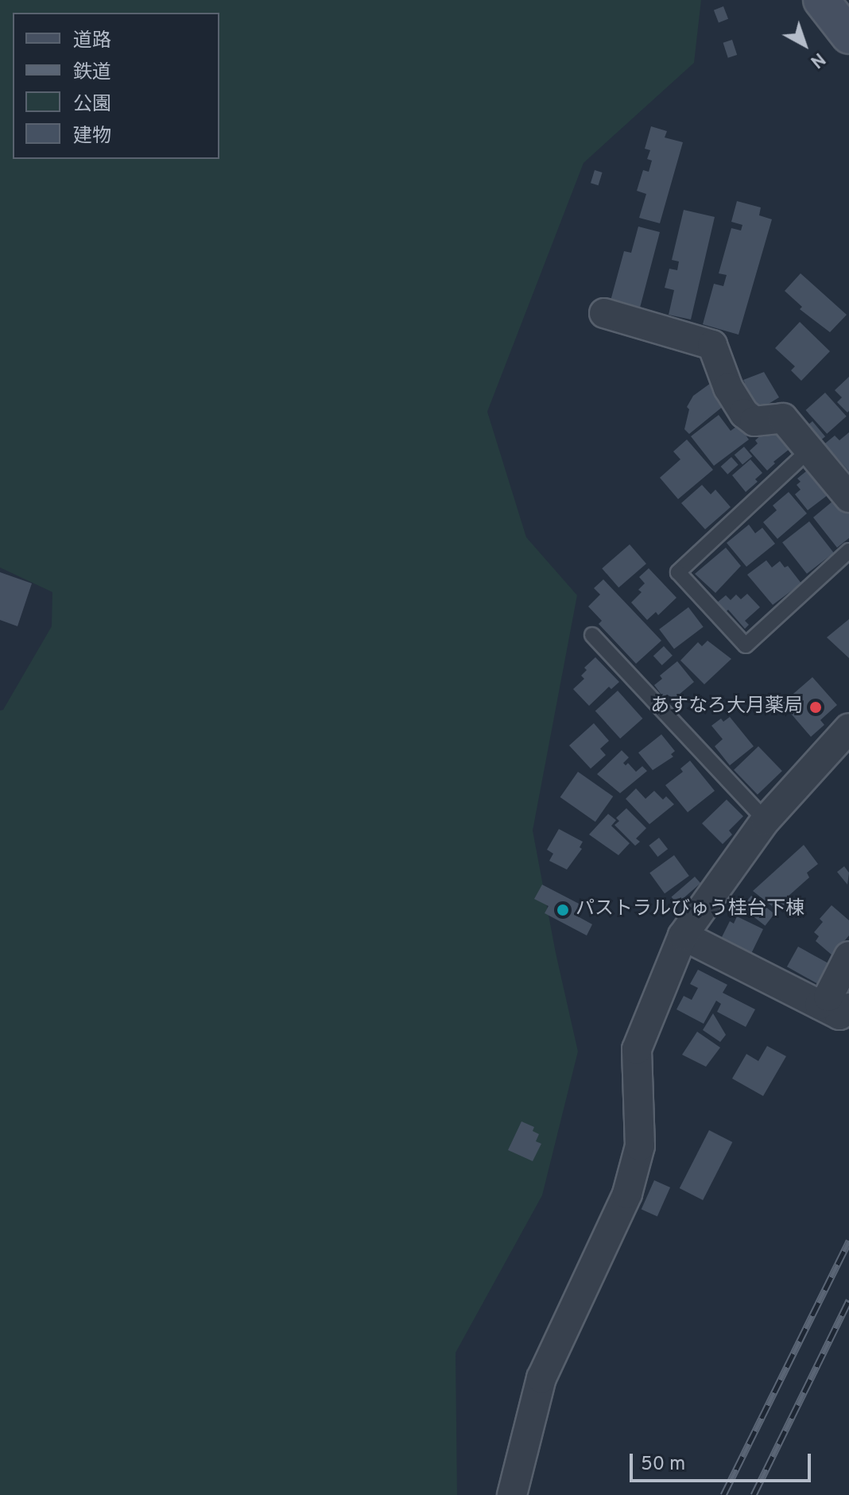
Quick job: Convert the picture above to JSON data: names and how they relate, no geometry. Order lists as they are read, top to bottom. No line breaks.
{"places":["あすなろ大月薬局","パストラルびゅう桂台下棟"],"legend":["道路","鉄道","公園","建物"],"scale_bar":"50 m","north":"bottom right"}
